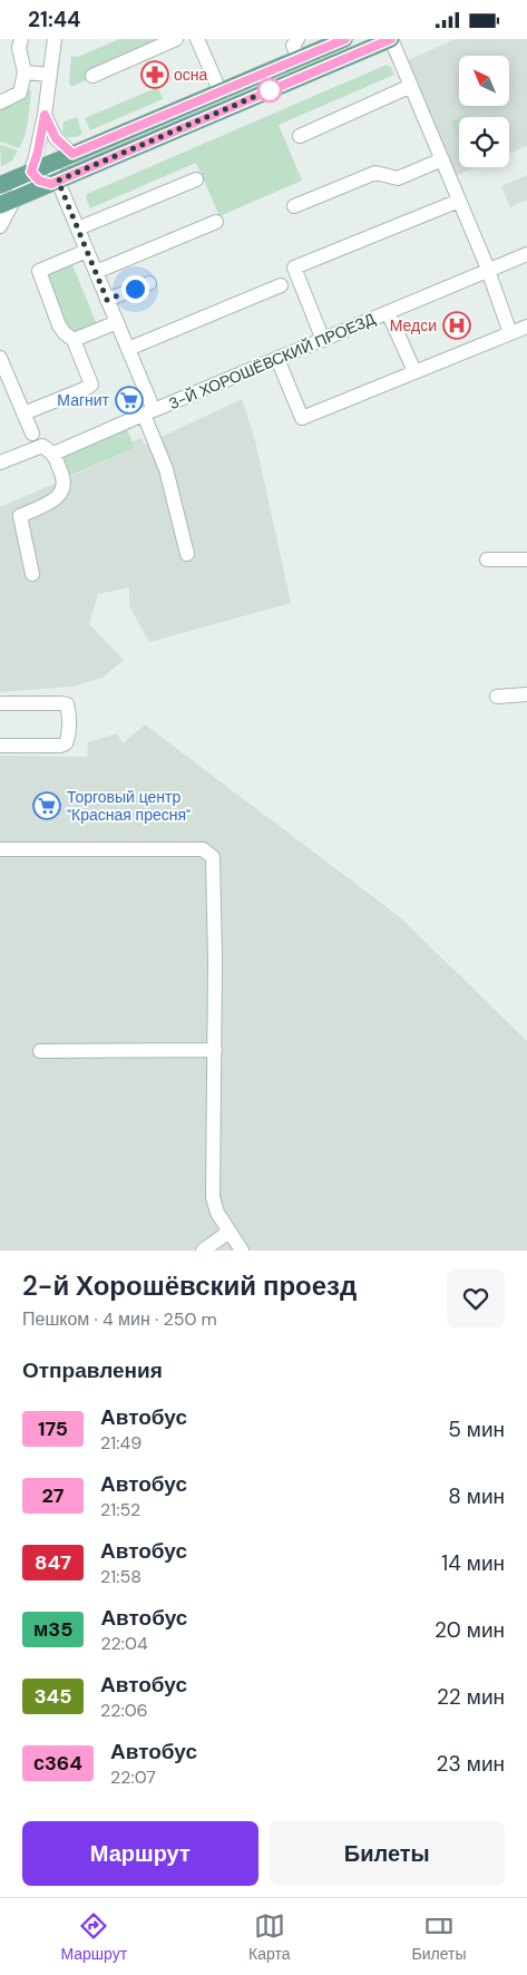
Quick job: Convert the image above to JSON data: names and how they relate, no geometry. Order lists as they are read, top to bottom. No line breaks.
{"streets":{"street":["3-Й ХОРОШЁВСКИЙ ПРОЕЗД"]},"places":{"pharmacy":["осна"],"hospital":["Медси"],"supermarket":["Магнит","Торговый центр \"Красная пресня\""]},"lines":["bus line 175"],"north":"top left","page":{"status":"21:44","heading":[["2-й Хорошёвский проезд","Пешком · 4 мин · 250 m"],"Отправления"],"list":[{"mark":"175","name":"Автобус","note":"21:49","value":"5 мин"},{"mark":"27","name":"Автобус","note":"21:52","value":"8 мин"},{"mark":"847","name":"Автобус","note":"21:58","value":"14 мин"},{"mark":"м35","name":"Автобус","note":"22:04","value":"20 мин"},{"mark":"345","name":"Автобус","note":"22:06","value":"22 мин"},{"mark":"с364","name":"Автобус","note":"22:07","value":"23 мин"}],"buttons":["Маршрут","Билеты"],"tabs":["Маршрут","Карта","Билеты"]}}
